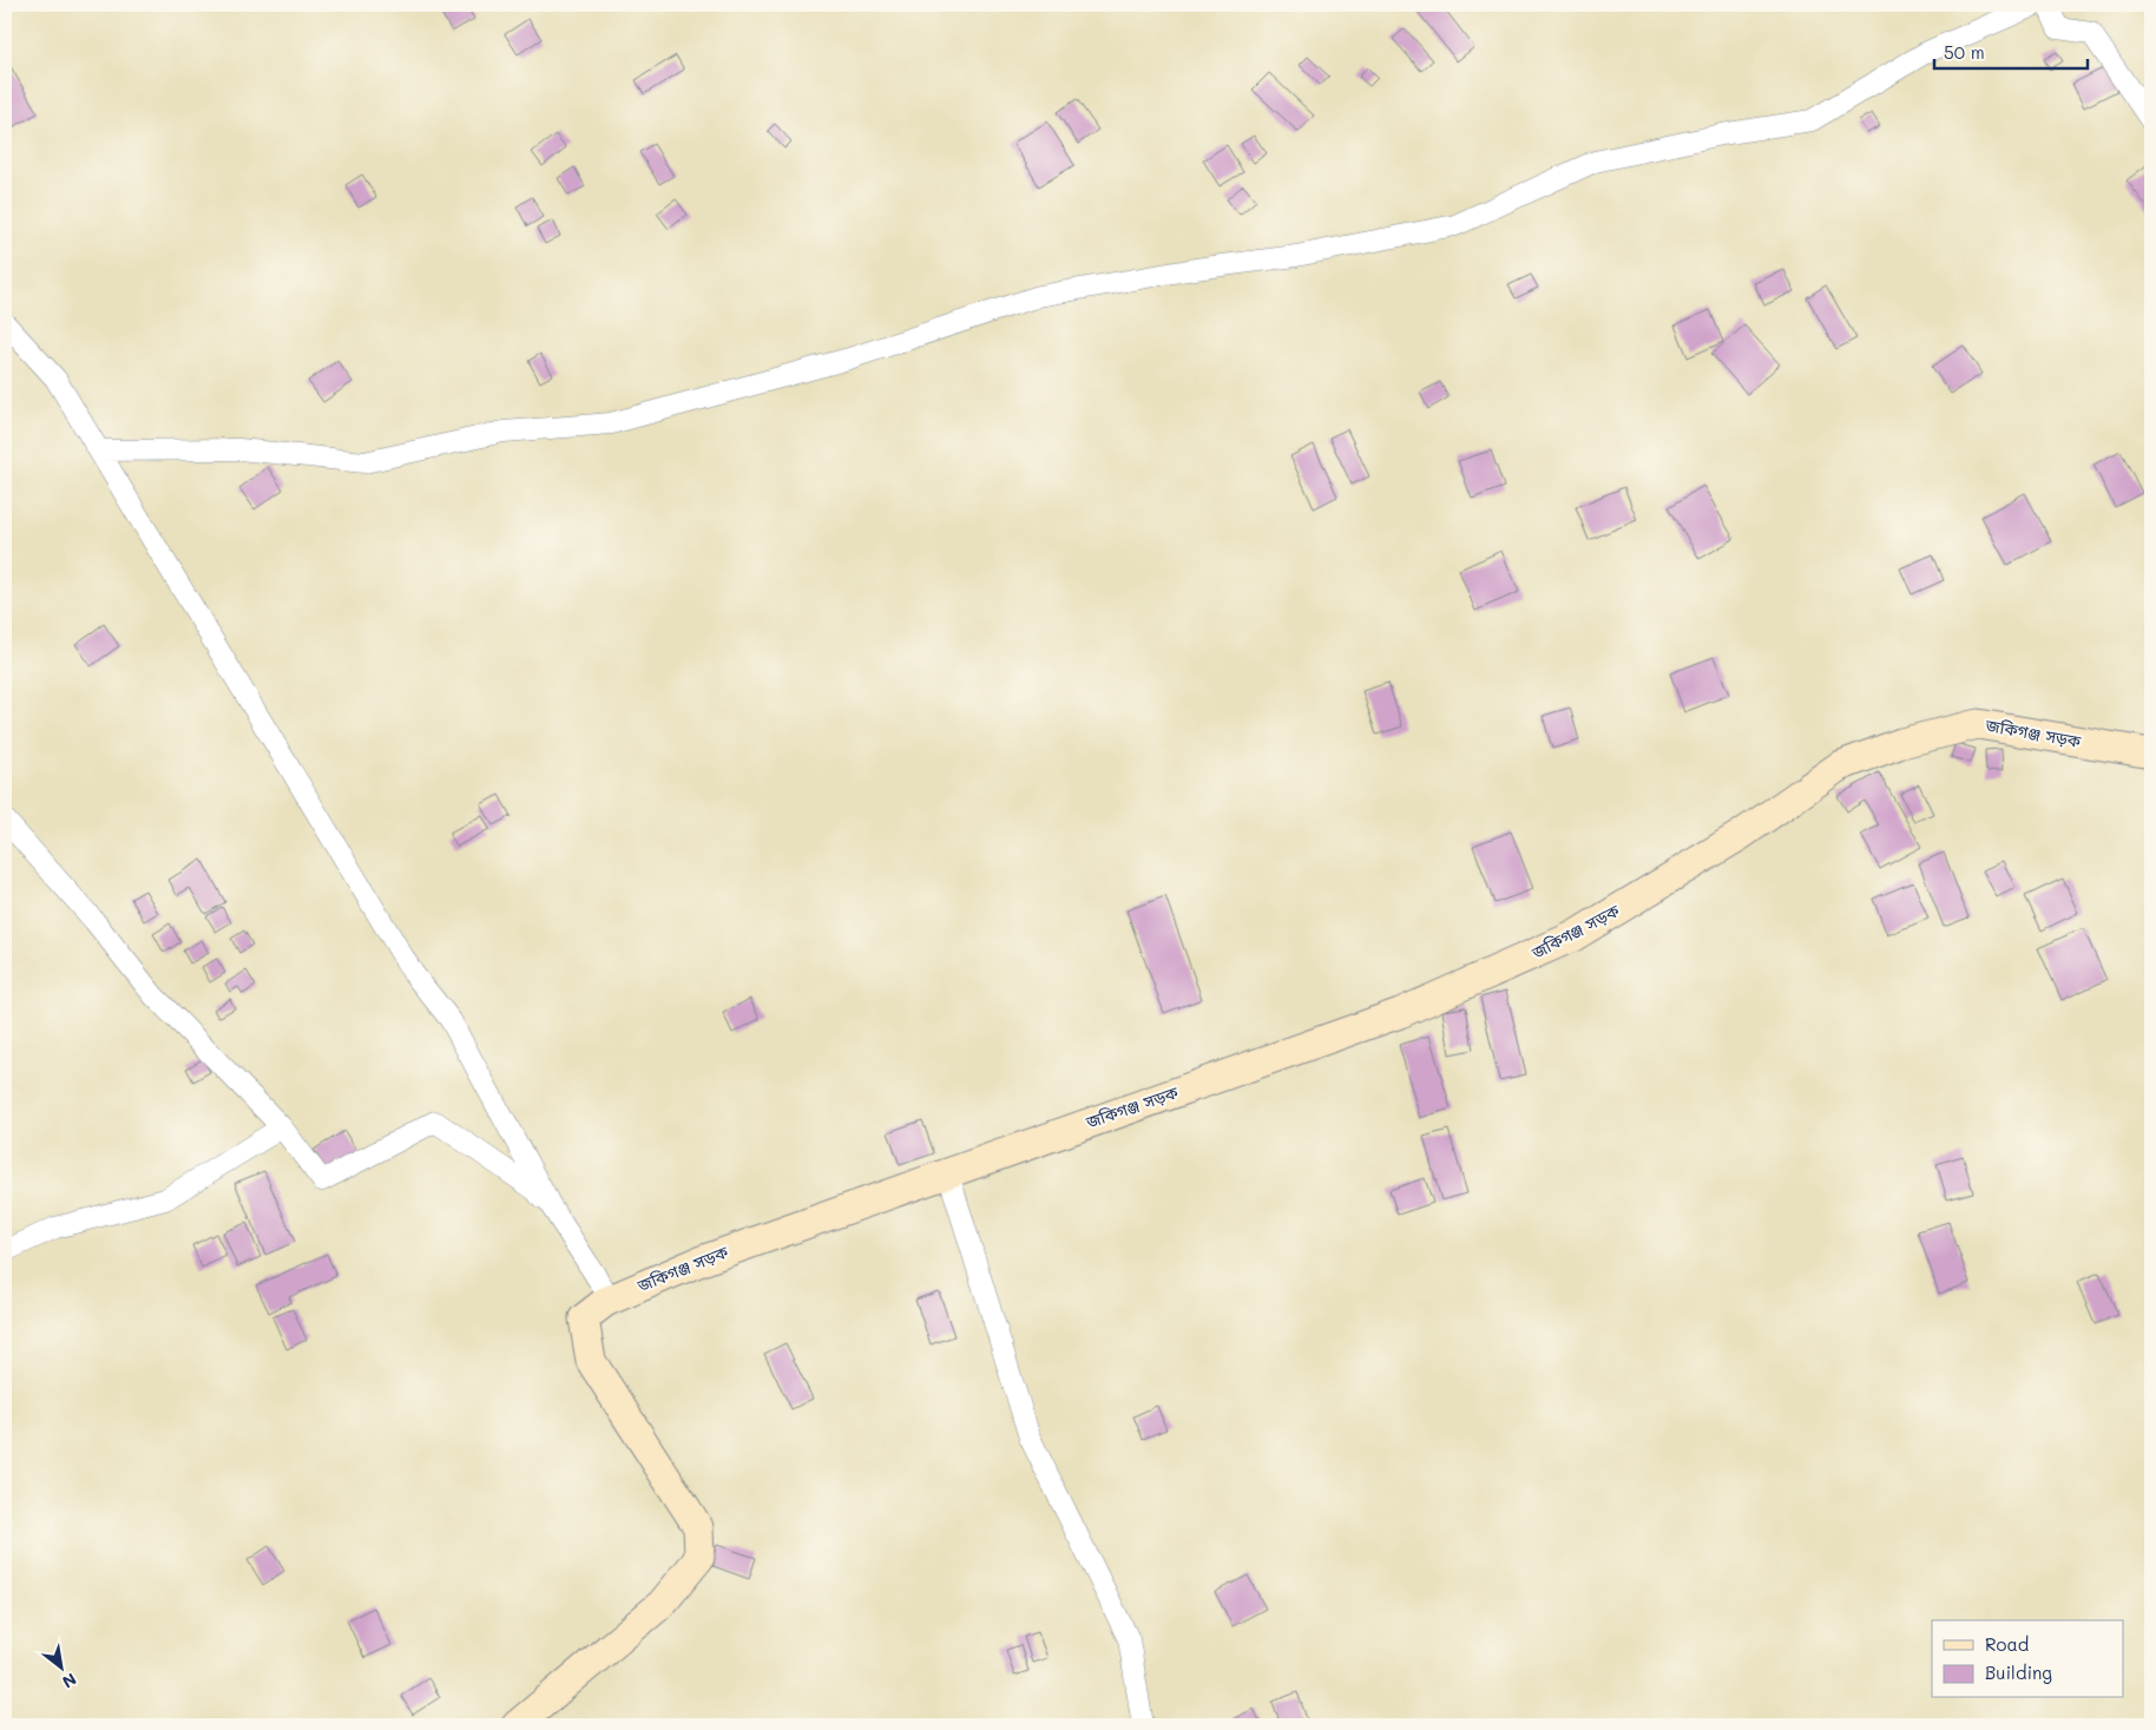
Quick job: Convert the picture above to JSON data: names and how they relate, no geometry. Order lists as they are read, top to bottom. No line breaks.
{"streets":{"main road":["জকিগঞ্জ সড়ক"]},"legend":["Road","Building"],"scale_bar":"50 m","north":"bottom right"}
